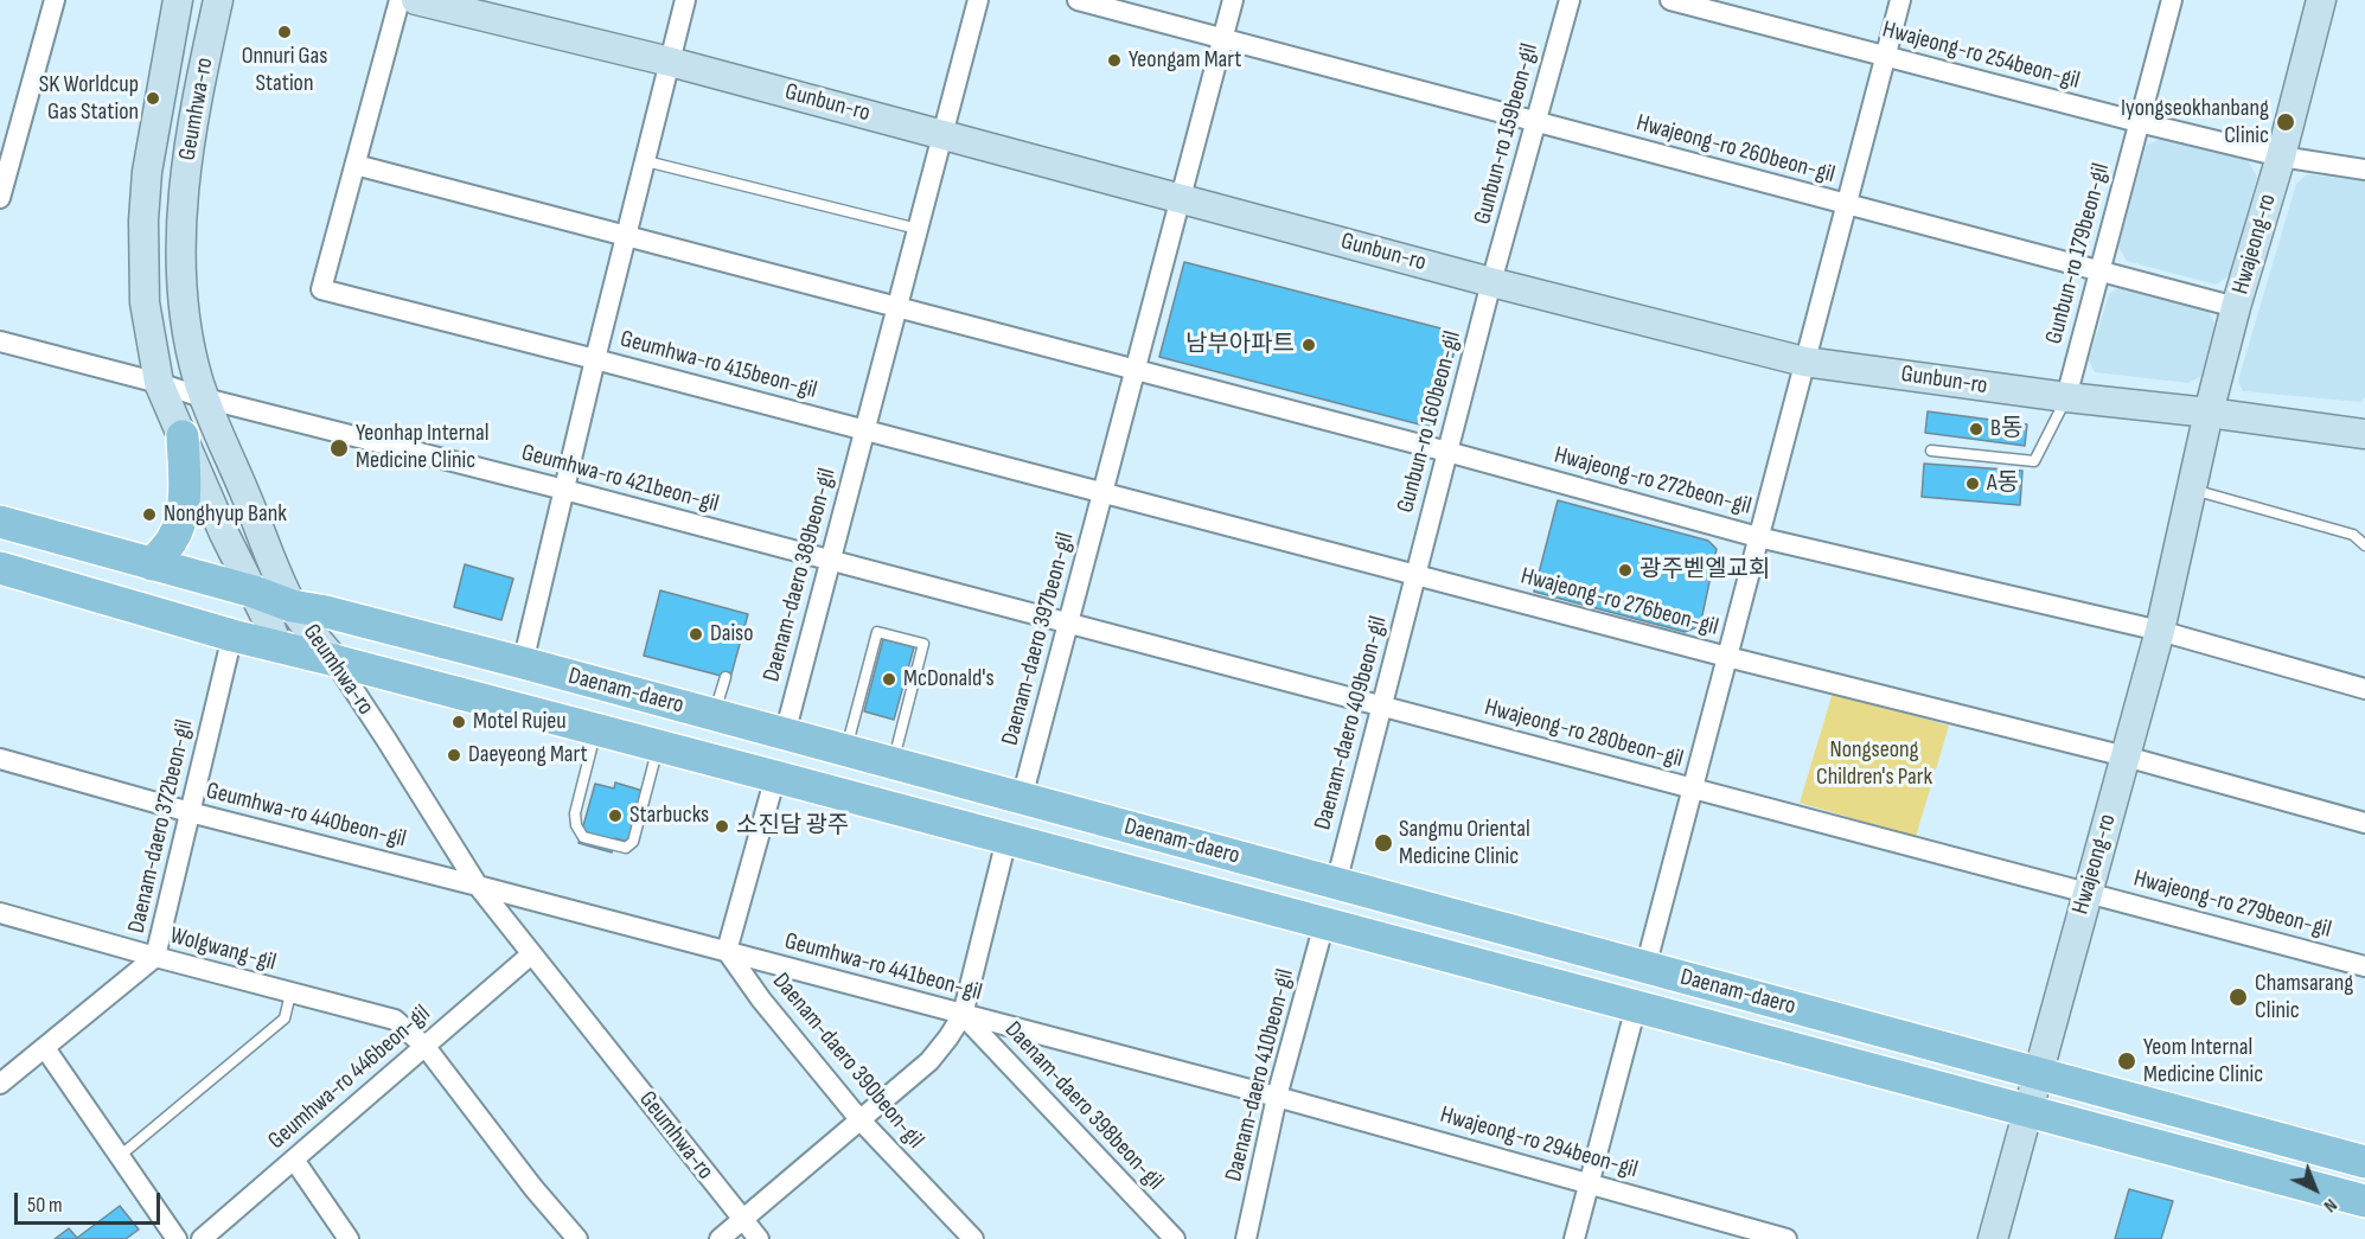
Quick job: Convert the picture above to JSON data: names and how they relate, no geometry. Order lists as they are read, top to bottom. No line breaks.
{"streets":{"main road":["Daenam-daero"],"street":["Hwajeong-ro 254beon-gil","Gunbun-ro","Geumhwa-ro","Gunbun-ro 159beon-gil","Hwajeong-ro 260beon-gil","Hwajeong-ro","Gunbun-ro 179beon-gil","Geumhwa-ro 415beon-gil","Gunbun-ro 160beon-gil","Geumhwa-ro 421beon-gil","Hwajeong-ro 272beon-gil","Daenam-daero 389beon-gil","Hwajeong-ro 276beon-gil","Daenam-daero 397beon-gil","Daenam-daero 409beon-gil","Hwajeong-ro 280beon-gil","Geumhwa-ro 440beon-gil","Daenam-daero 372beon-gil","Hwajeong-ro 279beon-gil","Wolgwang-gil","Geumhwa-ro 441beon-gil","Daenam-daero 390beon-gil","Daenam-daero 410beon-gil","Geumhwa-ro 446beon-gil","Daenam-daero 398beon-gil","Hwajeong-ro 294beon-gil"]},"crossings":[["Hwajeong-ro 254beon-gil","Hwajeong-ro"],["Hwajeong-ro 254beon-gil","Gunbun-ro 179beon-gil"],["Gunbun-ro","Gunbun-ro 159beon-gil"],["Gunbun-ro","Hwajeong-ro"],["Gunbun-ro","Gunbun-ro 179beon-gil"],["Gunbun-ro","Gunbun-ro 160beon-gil"],["Gunbun-ro","Daenam-daero 389beon-gil"],["Gunbun-ro","Daenam-daero 397beon-gil"],["Geumhwa-ro","Geumhwa-ro 421beon-gil"],["Geumhwa-ro","Daenam-daero"],["Geumhwa-ro","Geumhwa-ro 440beon-gil"],["Geumhwa-ro","Geumhwa-ro 441beon-gil"],["Geumhwa-ro","Geumhwa-ro 446beon-gil"],["Gunbun-ro 159beon-gil","Hwajeong-ro 260beon-gil"],["Gunbun-ro 159beon-gil","Gunbun-ro 160beon-gil"],["Hwajeong-ro 260beon-gil","Hwajeong-ro"],["Hwajeong-ro 260beon-gil","Gunbun-ro 179beon-gil"],["Hwajeong-ro 260beon-gil","Daenam-daero 397beon-gil"],["Hwajeong-ro","Hwajeong-ro 272beon-gil"],["Hwajeong-ro","Hwajeong-ro 276beon-gil"],["Hwajeong-ro","Daenam-daero"],["Hwajeong-ro","Hwajeong-ro 280beon-gil"],["Hwajeong-ro","Hwajeong-ro 279beon-gil"],["Geumhwa-ro 415beon-gil","Hwajeong-ro 272beon-gil"],["Geumhwa-ro 415beon-gil","Daenam-daero 389beon-gil"],["Geumhwa-ro 415beon-gil","Hwajeong-ro 276beon-gil"],["Geumhwa-ro 415beon-gil","Daenam-daero 397beon-gil"],["Gunbun-ro 160beon-gil","Hwajeong-ro 272beon-gil"],["Gunbun-ro 160beon-gil","Hwajeong-ro 276beon-gil"],["Gunbun-ro 160beon-gil","Daenam-daero 409beon-gil"],["Geumhwa-ro 421beon-gil","Daenam-daero 389beon-gil"],["Geumhwa-ro 421beon-gil","Daenam-daero 397beon-gil"],["Geumhwa-ro 421beon-gil","Hwajeong-ro 280beon-gil"],["Hwajeong-ro 272beon-gil","Daenam-daero 389beon-gil"],["Hwajeong-ro 272beon-gil","Daenam-daero 397beon-gil"],["Daenam-daero 389beon-gil","Daenam-daero"],["Hwajeong-ro 276beon-gil","Daenam-daero 397beon-gil"],["Hwajeong-ro 276beon-gil","Daenam-daero 409beon-gil"],["Daenam-daero 397beon-gil","Daenam-daero"],["Daenam-daero 397beon-gil","Hwajeong-ro 280beon-gil"],["Daenam-daero","Daenam-daero 409beon-gil"],["Daenam-daero","Daenam-daero 372beon-gil"],["Daenam-daero","Daenam-daero 410beon-gil"],["Daenam-daero 409beon-gil","Hwajeong-ro 280beon-gil"],["Hwajeong-ro 280beon-gil","Hwajeong-ro 279beon-gil"],["Geumhwa-ro 440beon-gil","Daenam-daero 372beon-gil"],["Geumhwa-ro 440beon-gil","Geumhwa-ro 441beon-gil"],["Daenam-daero 372beon-gil","Wolgwang-gil"],["Wolgwang-gil","Geumhwa-ro 446beon-gil"],["Geumhwa-ro 441beon-gil","Daenam-daero 390beon-gil"],["Geumhwa-ro 441beon-gil","Daenam-daero 410beon-gil"],["Geumhwa-ro 441beon-gil","Daenam-daero 398beon-gil"],["Geumhwa-ro 441beon-gil","Hwajeong-ro 294beon-gil"],["Daenam-daero 410beon-gil","Hwajeong-ro 294beon-gil"]],"parks":["Nongseong Children's Park"],"places":["Onnuri Gas Station","Yeongam Mart","SK Worldcup Gas Station","Iyongseokhanbang Clinic","남부아파트","B동","Yeonhap Internal Medicine Clinic","A동","Nonghyup Bank","광주벧엘교회","Daiso","McDonald's","Motel Rujeu","Daeyeong Mart","Starbucks","소진담 광주","Sangmu Oriental Medicine Clinic","Chamsarang Clinic","Yeom Internal Medicine Clinic"],"scale_bar":"50 m","north":"bottom right"}
